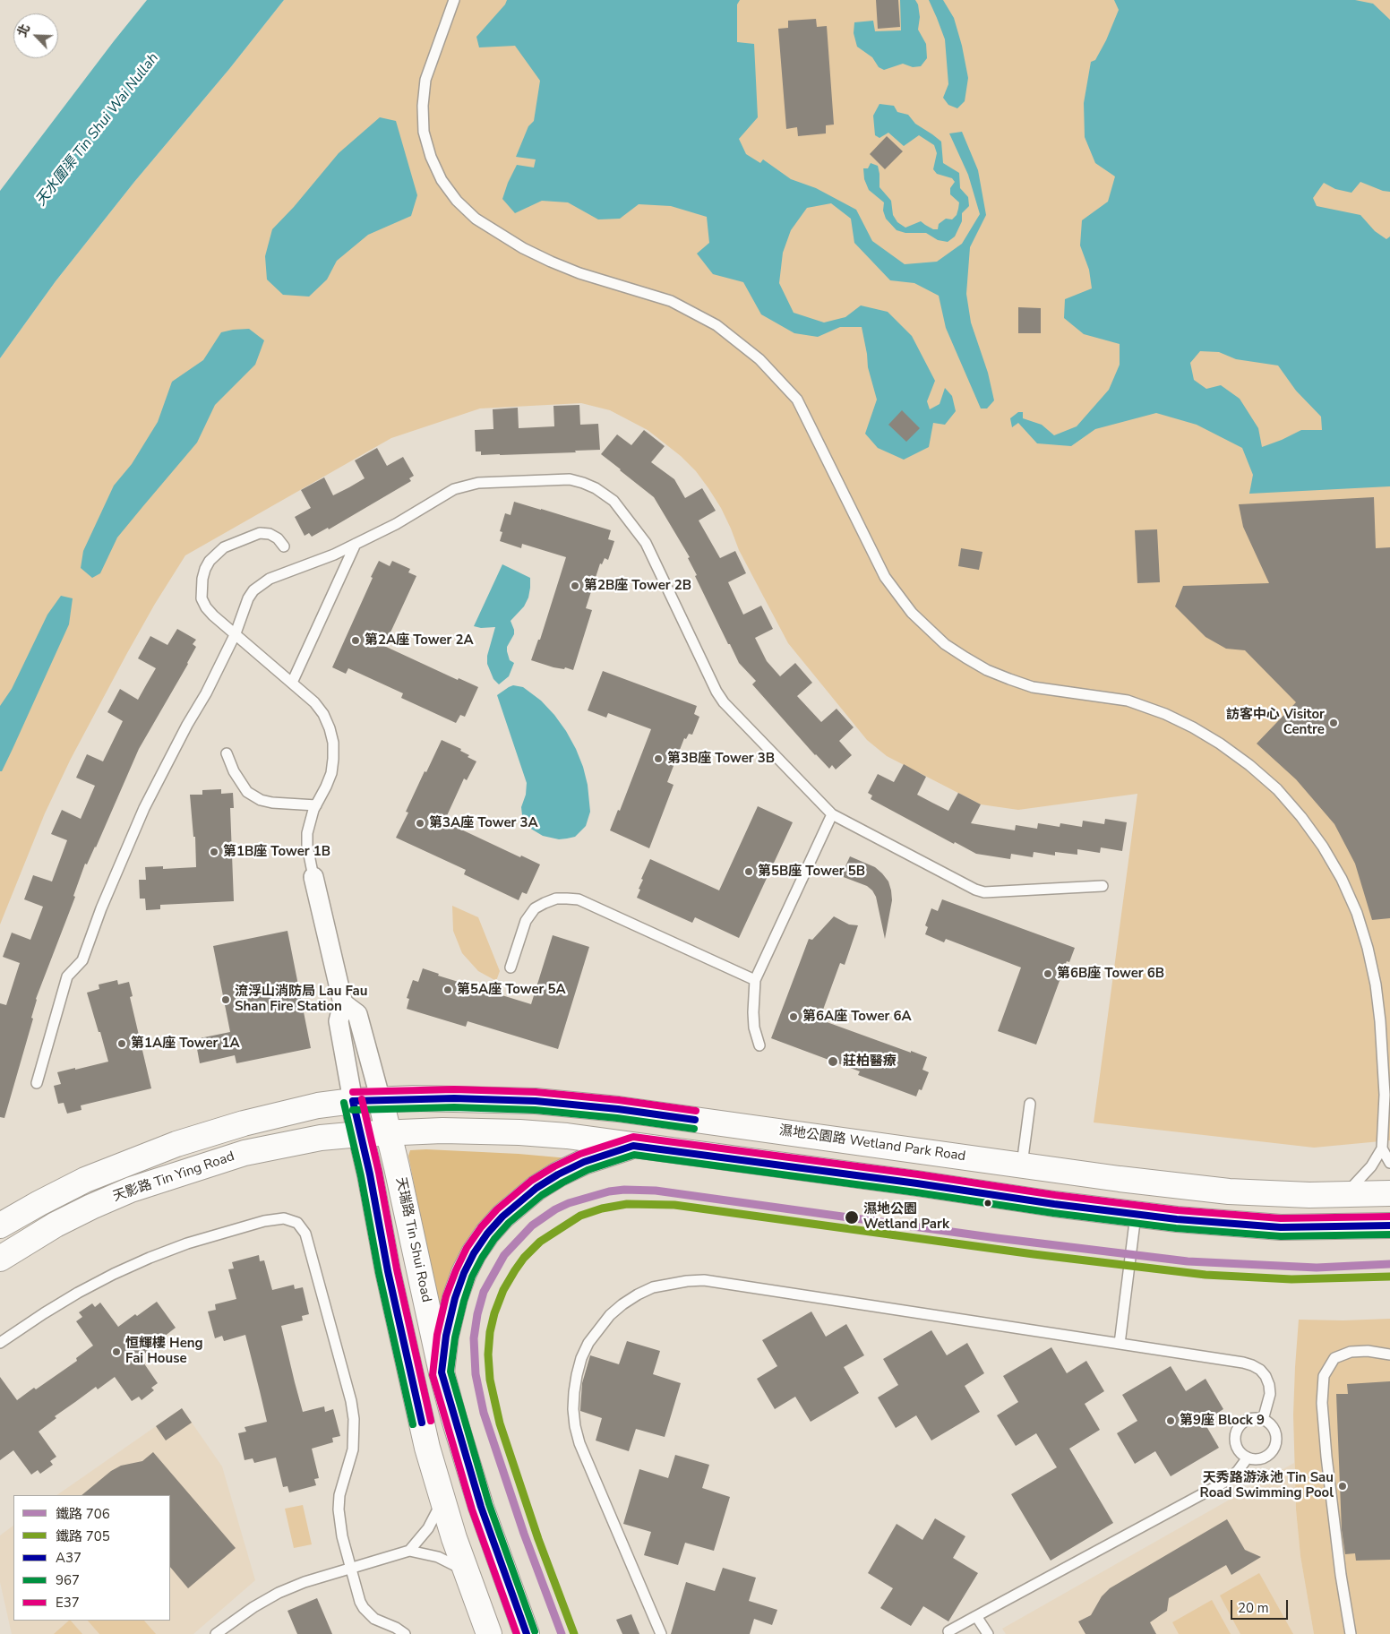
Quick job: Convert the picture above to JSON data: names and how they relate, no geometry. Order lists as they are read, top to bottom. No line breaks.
{"streets":{"main road":["濕地公園路 Wetland Park Road","天影路 Tin Ying Road","天瑞路 Tin Shui Road"]},"crossings":[["濕地公園路 Wetland Park Road","天影路 Tin Ying Road"],["濕地公園路 Wetland Park Road","天瑞路 Tin Shui Road"]],"water":["天水圍渠 Tin Shui Wai Nullah"],"places":["第2B座 Tower 2B","第2A座 Tower 2A","訪客中心 Visitor Centre","第3B座 Tower 3B","第3A座 Tower 3A","第1B座 Tower 1B","第5B座 Tower 5B","第6B座 Tower 6B","第5A座 Tower 5A","流浮山消防局 Lau Fau Shan Fire Station","第6A座 Tower 6A","第1A座 Tower 1A","莊柏醫療","濕地公園 Wetland Park","恒輝樓 Heng Fai House","第9座 Block 9","天秀路游泳池 Tin Sau Road Swimming Pool"],"lines":["transit line E37","transit line A37","transit line 967","rail line 706","rail line 705"],"legend":["鐵路 706","鐵路 705","A37","967","E37"],"scale_bar":"20 m","north":"top left"}
